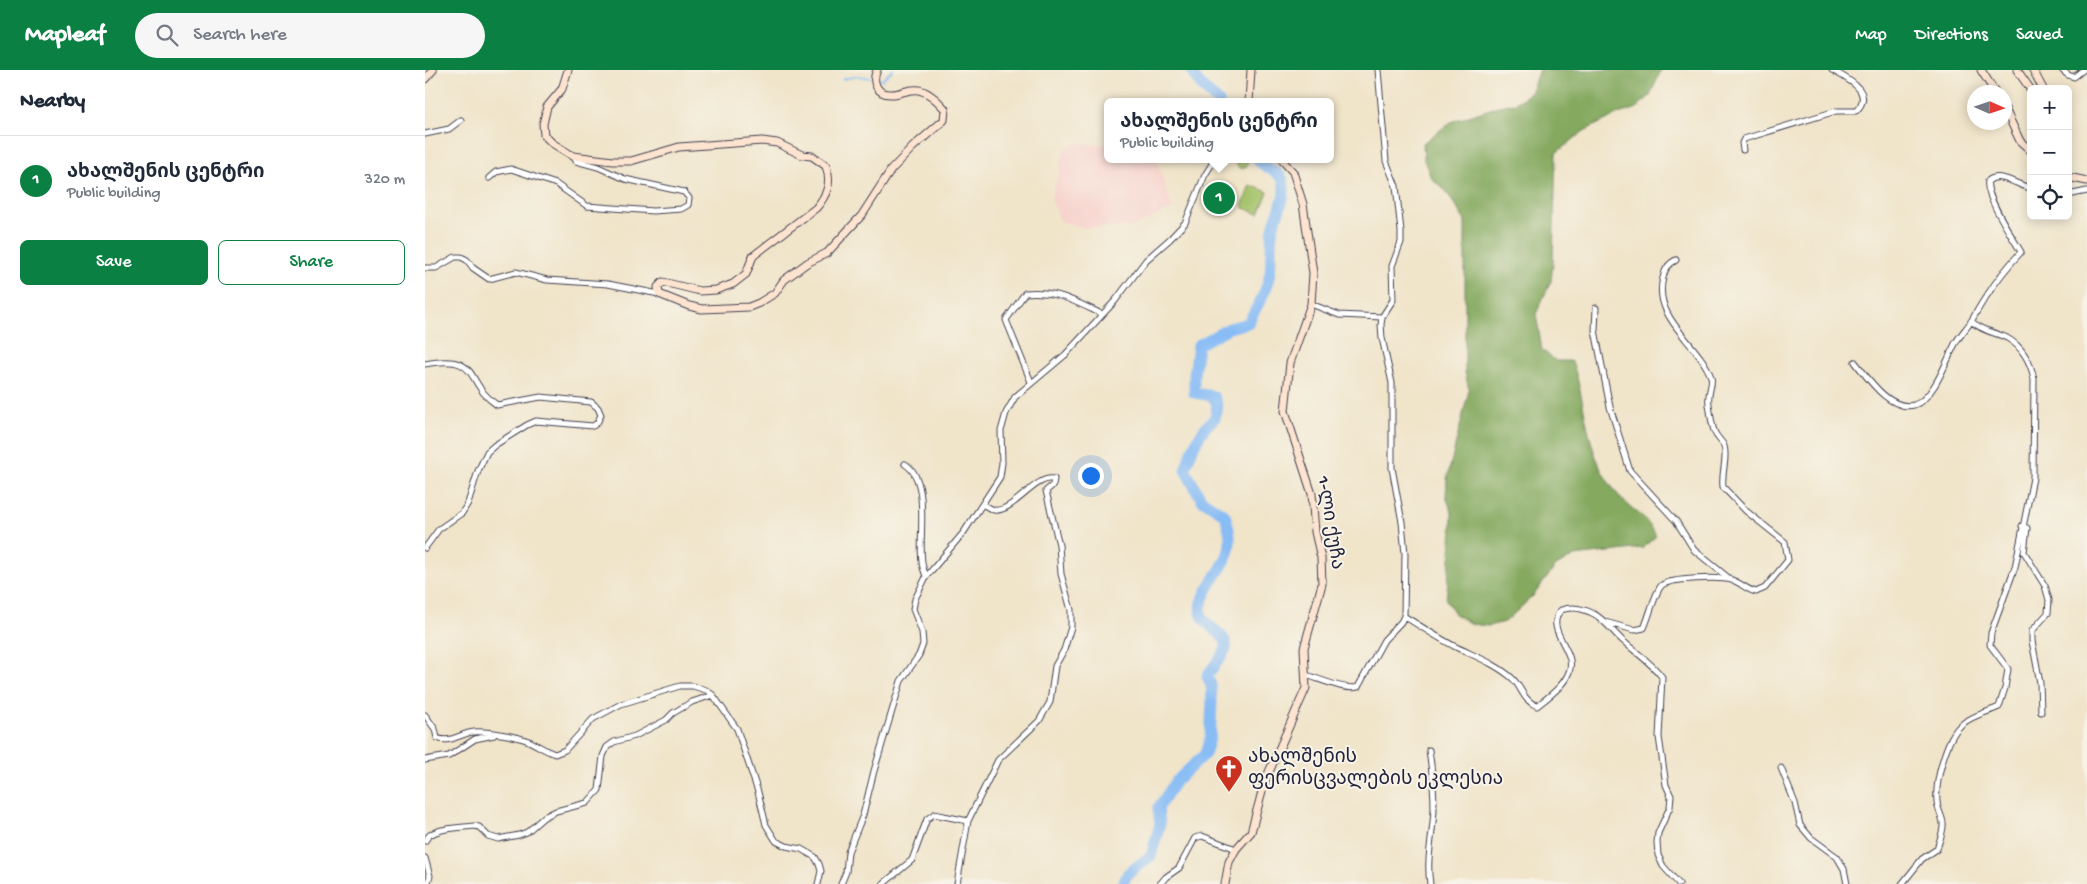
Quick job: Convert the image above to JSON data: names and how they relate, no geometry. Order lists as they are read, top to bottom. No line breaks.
{"streets":{"street":["1-ლი ქუჩა"]},"places":{"church":["ახალშენის ფერისცვალების ეკლესია"]},"north":"right","page":{"header":"Mapleaf","search":"Search here","nav":["Map","Directions","Saved"],"heading":"Nearby","map_buttons":["+","−"],"popup":["ახალშენის ცენტრი","Public building"],"list":[{"mark":"1","name":"ახალშენის ცენტრი","note":"Public building","value":"320 m"}],"pins":"1","buttons":["Save","Share"]}}
